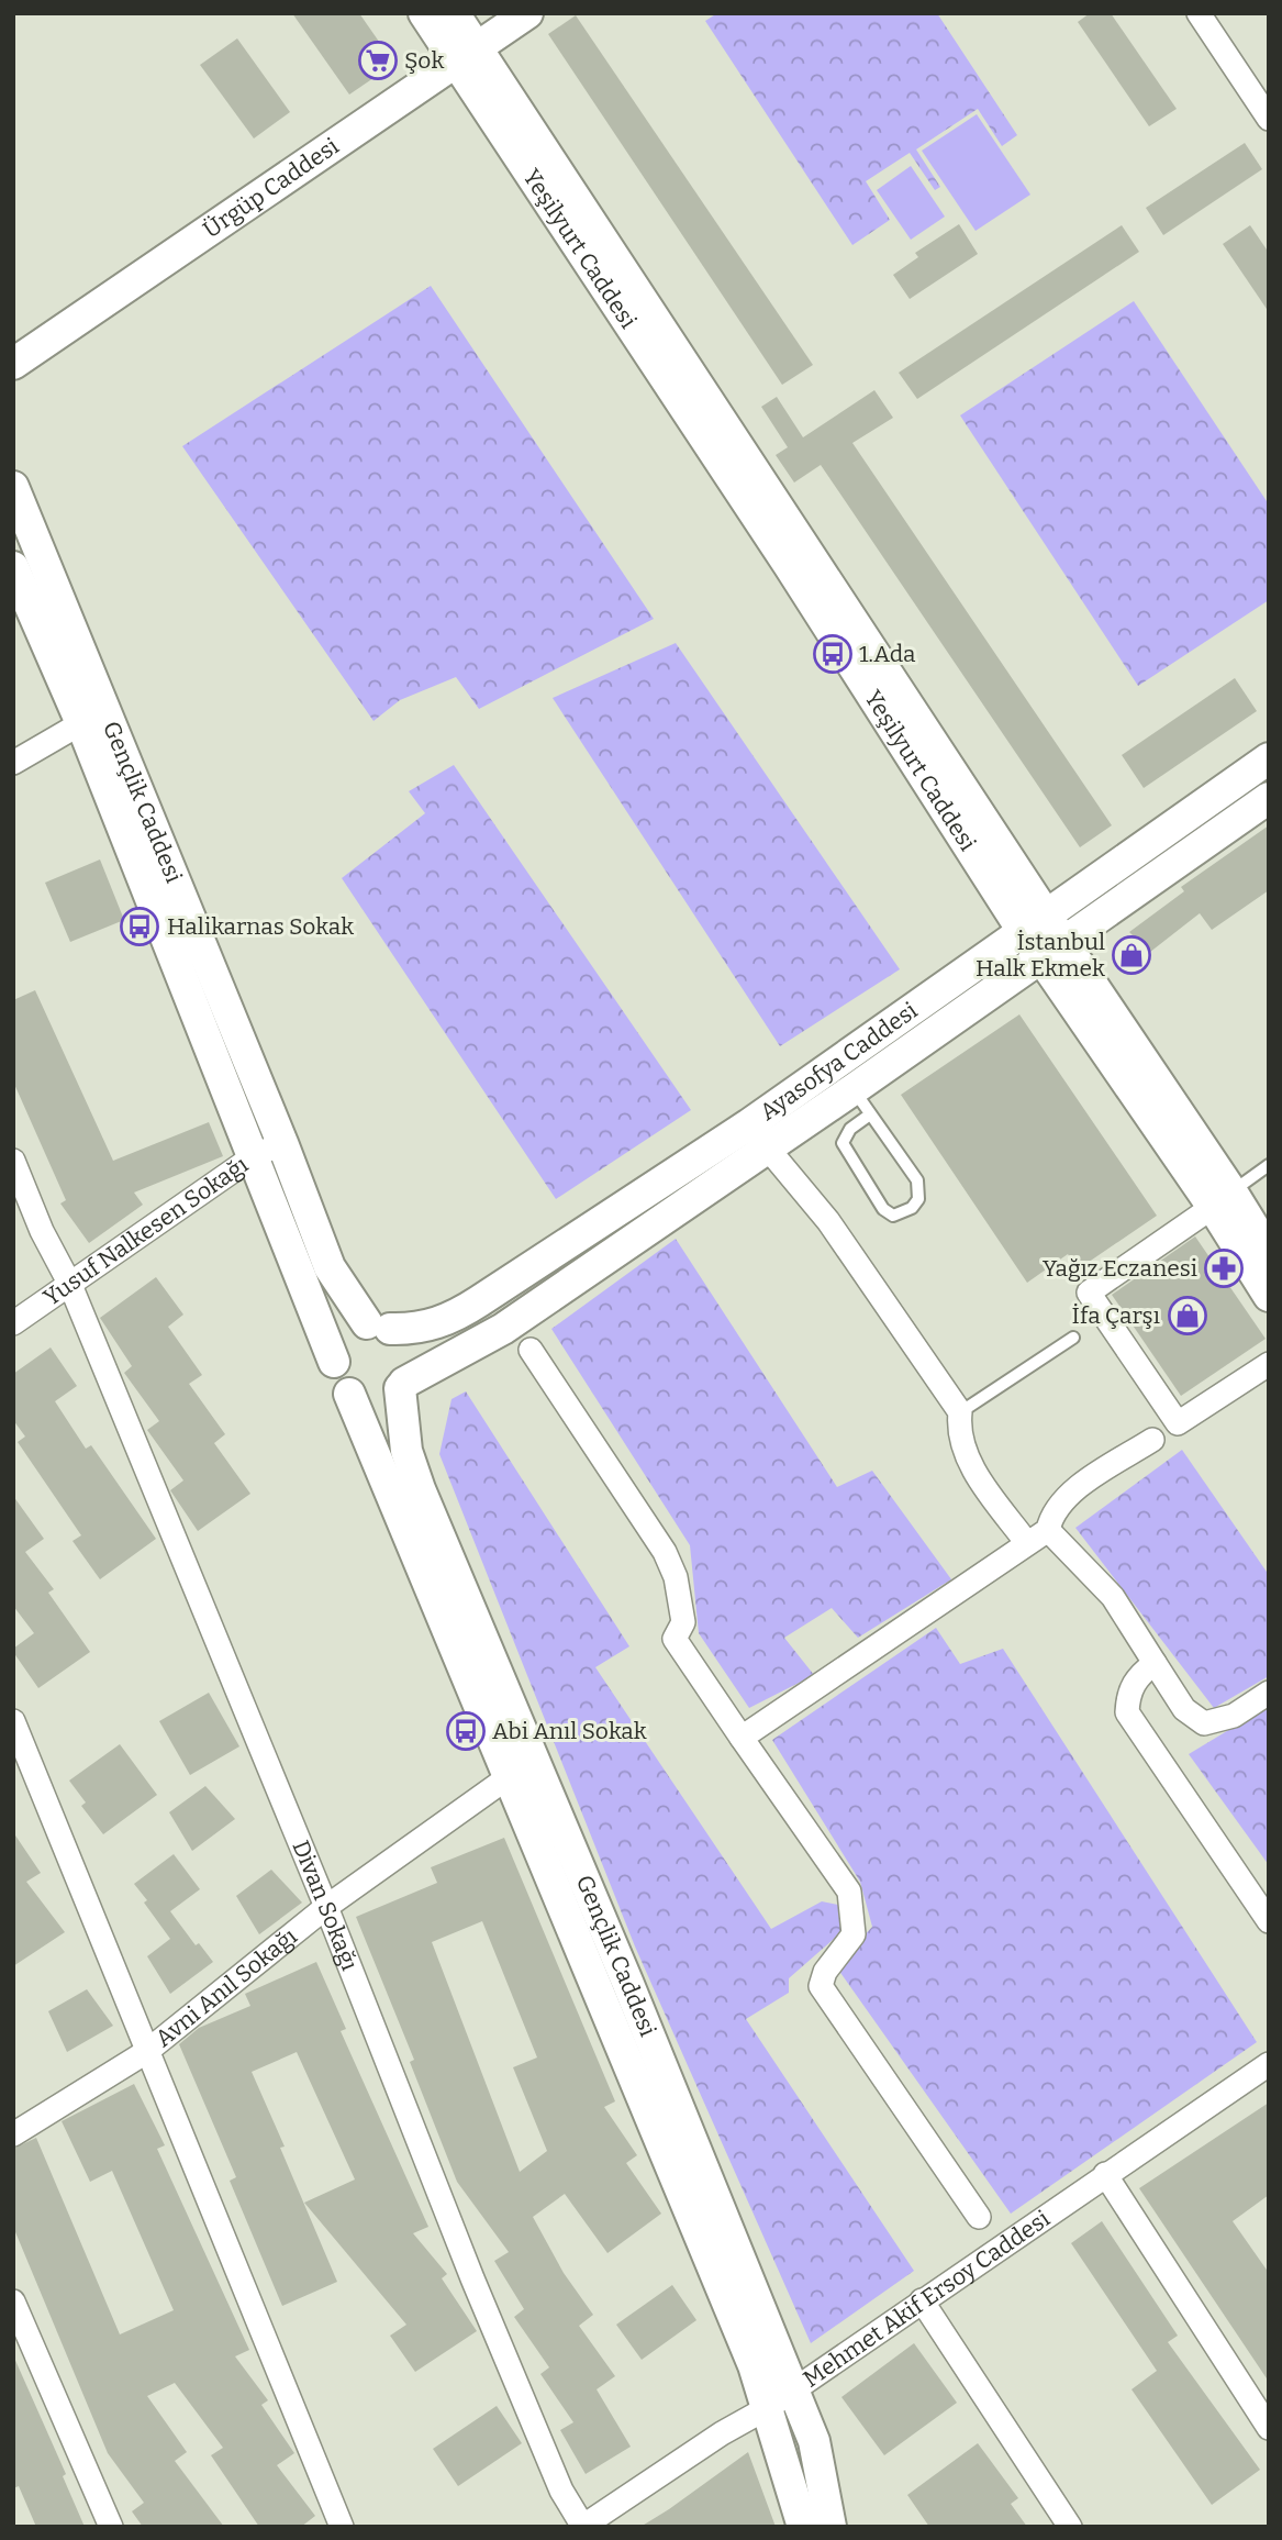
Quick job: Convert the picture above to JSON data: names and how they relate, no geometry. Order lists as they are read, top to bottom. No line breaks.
{"streets":{"street":["Ürgüp Caddesi","Yeşilyurt Caddesi","Gençlik Caddesi","Ayasofya Caddesi","Yusuf Nalkesen Sokağı","Divan Sokağı","Avni Anıl Sokağı","Mehmet Akif Ersoy Caddesi"]},"crossings":[["Ürgüp Caddesi","Yeşilyurt Caddesi"],["Yeşilyurt Caddesi","Ayasofya Caddesi"],["Gençlik Caddesi","Ayasofya Caddesi"],["Gençlik Caddesi","Yusuf Nalkesen Sokağı"],["Gençlik Caddesi","Avni Anıl Sokağı"],["Gençlik Caddesi","Mehmet Akif Ersoy Caddesi"],["Yusuf Nalkesen Sokağı","Divan Sokağı"],["Divan Sokağı","Avni Anıl Sokağı"],["Divan Sokağı","Mehmet Akif Ersoy Caddesi"]],"places":{"supermarket":["Şok"],"bus stop":["1.Ada","Halikarnas Sokak","Abi Anıl Sokak"],"shop":["İstanbul Halk Ekmek","İfa Çarşı"],"pharmacy":["Yağız Eczanesi"]}}
